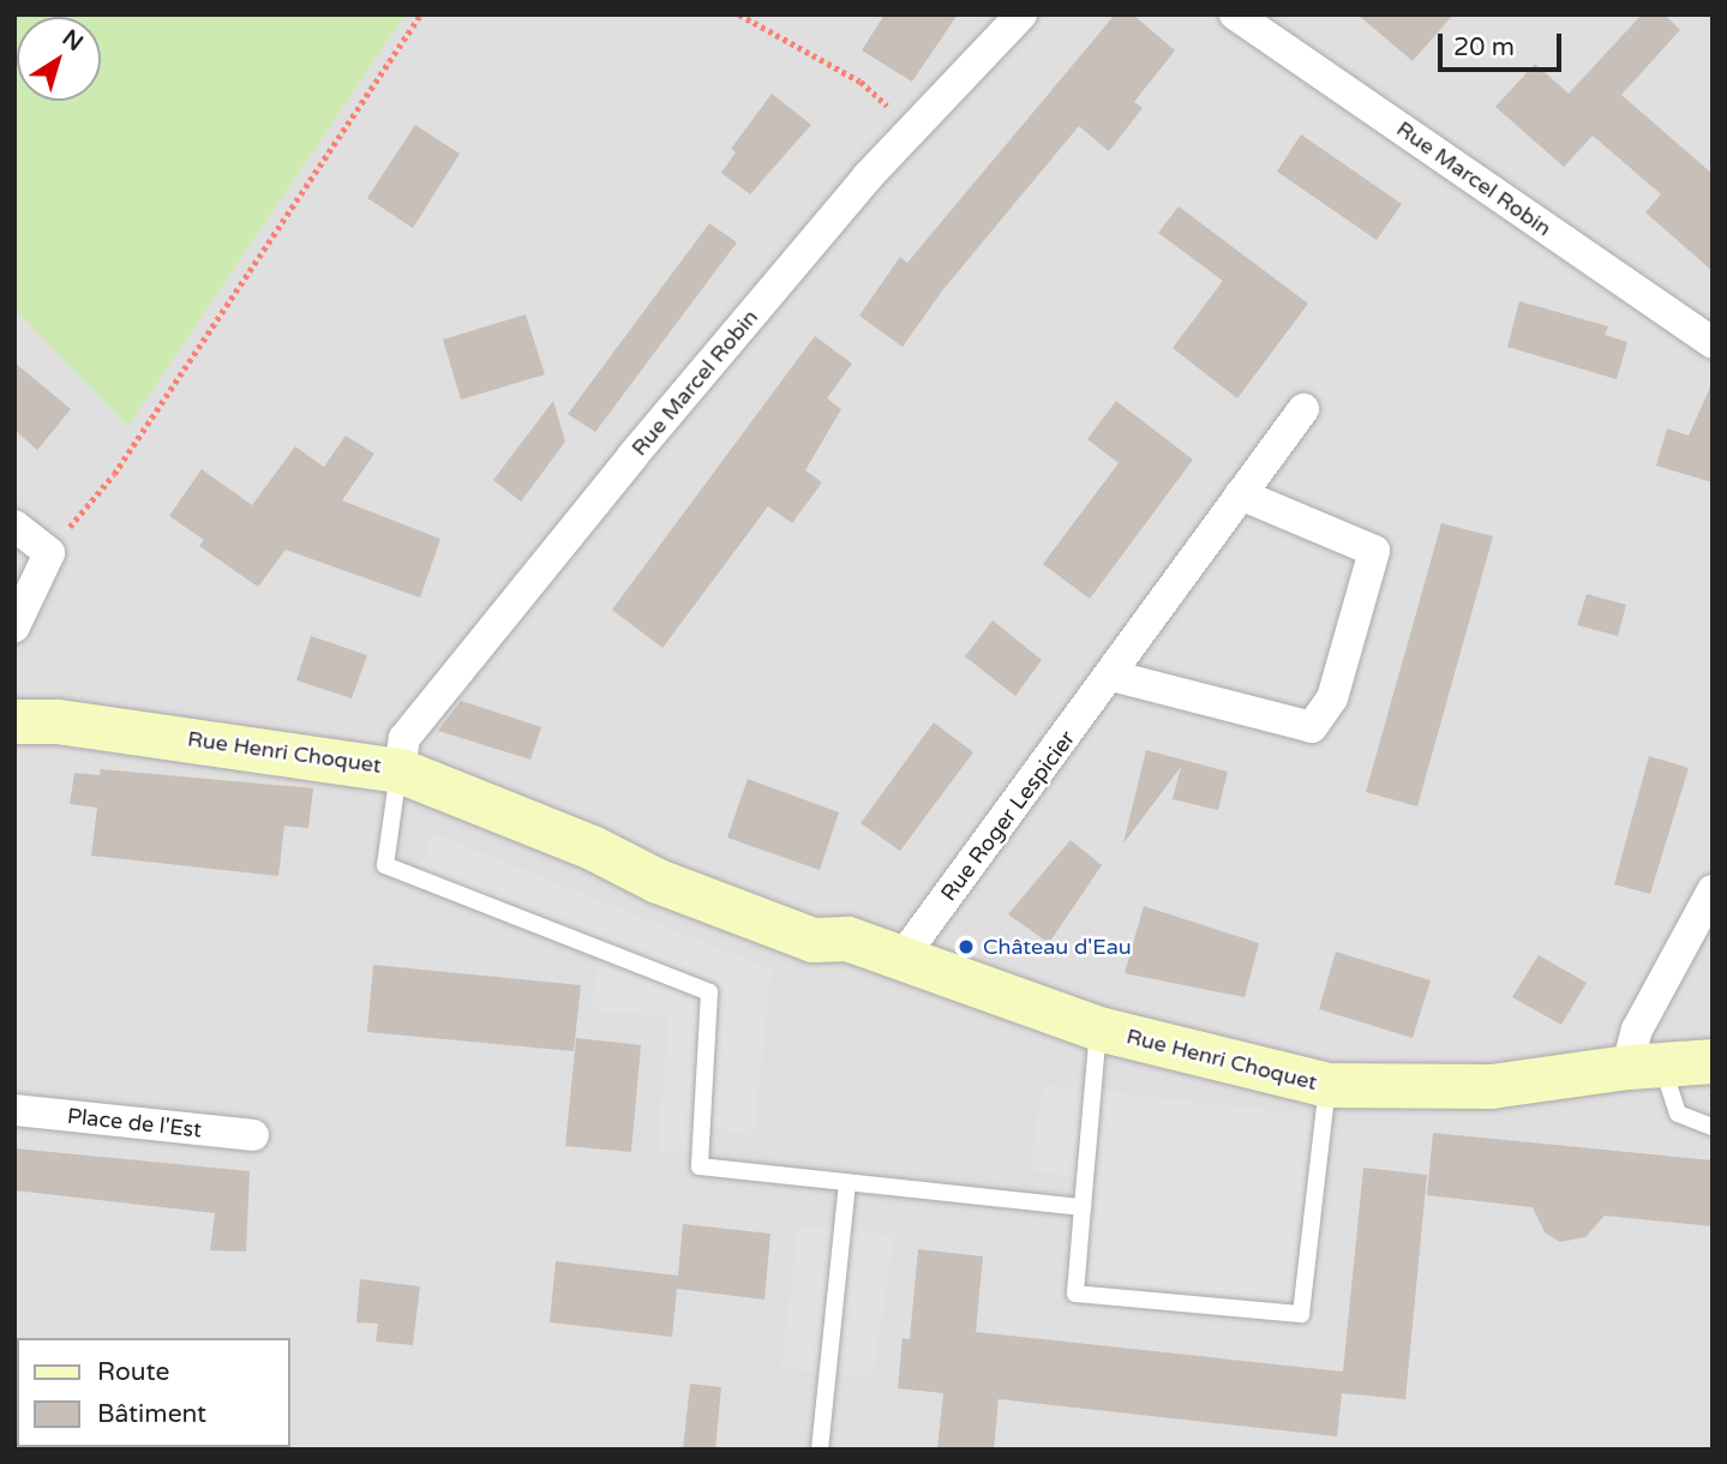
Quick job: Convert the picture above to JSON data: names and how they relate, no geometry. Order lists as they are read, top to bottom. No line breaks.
{"streets":{"street":["Rue Marcel Robin","Rue Henri Choquet","Rue Roger Lespicier","Place de l'Est"]},"crossings":[["Rue Marcel Robin","Rue Henri Choquet"],["Rue Henri Choquet","Rue Roger Lespicier"]],"places":["Château d'Eau"],"legend":["Route","Bâtiment"],"scale_bar":"20 m","north":"top right"}
